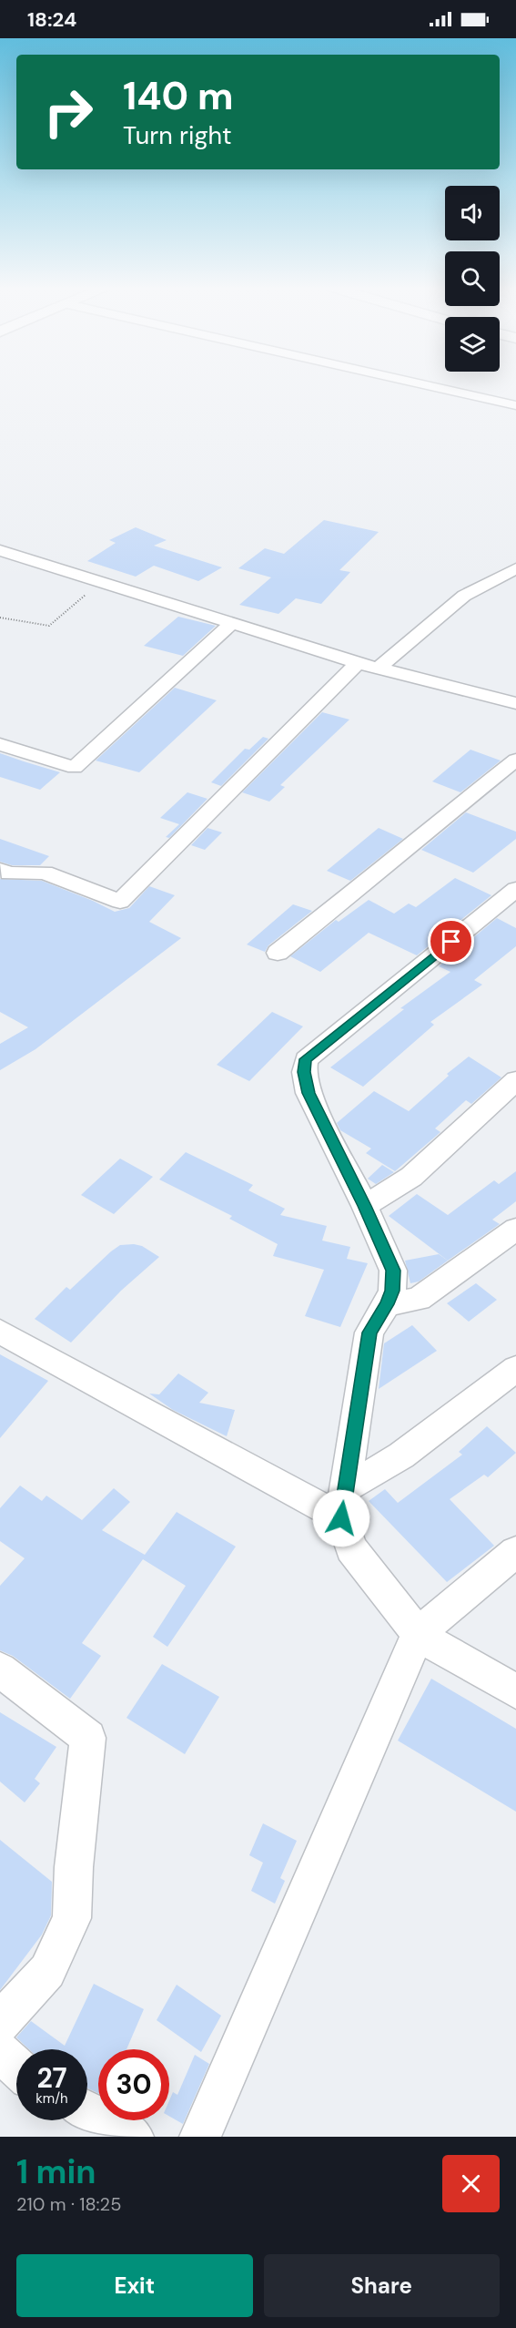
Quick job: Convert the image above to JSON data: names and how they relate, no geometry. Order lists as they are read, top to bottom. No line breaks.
{"page":{"status":"18:24","turn":["140 m","Turn right"],"speed":"27 km/h","limit":"30","heading":["1 min","210 m · 18:25"],"buttons":["Exit","Share"]}}
